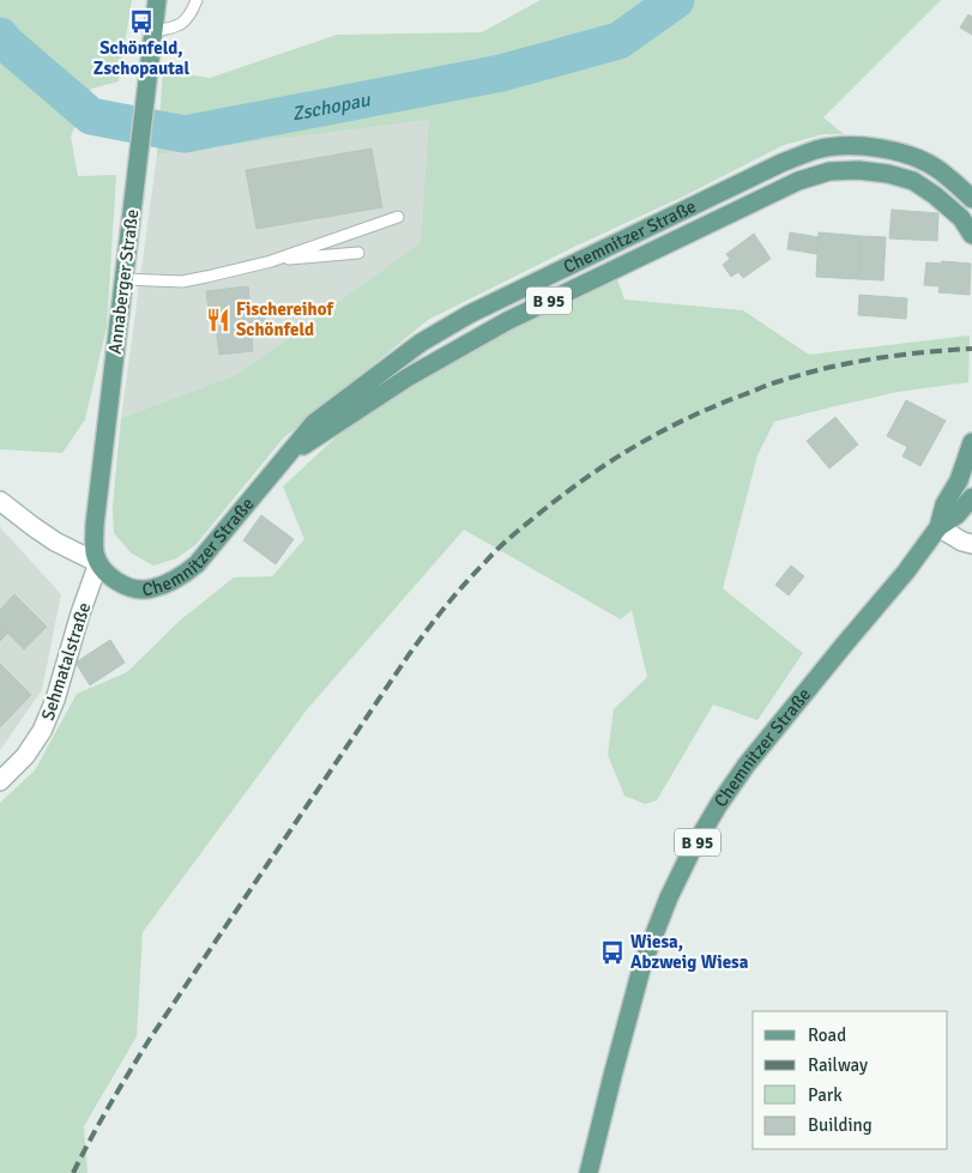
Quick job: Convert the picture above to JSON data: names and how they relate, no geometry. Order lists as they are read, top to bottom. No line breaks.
{"streets":{"main road":["Chemnitzer Straße","Annaberger Straße","B 95","Sehmatalstraße"]},"crossings":[["Chemnitzer Straße","Annaberger Straße"],["Chemnitzer Straße","Sehmatalstraße"],["Annaberger Straße","Sehmatalstraße"]],"water":["Zschopau"],"places":{"bus stop":["Schönfeld, Zschopautal","Wiesa, Abzweig Wiesa"],"restaurant":["Fischereihof Schönfeld"]},"legend":["Road","Railway","Park","Building"]}
